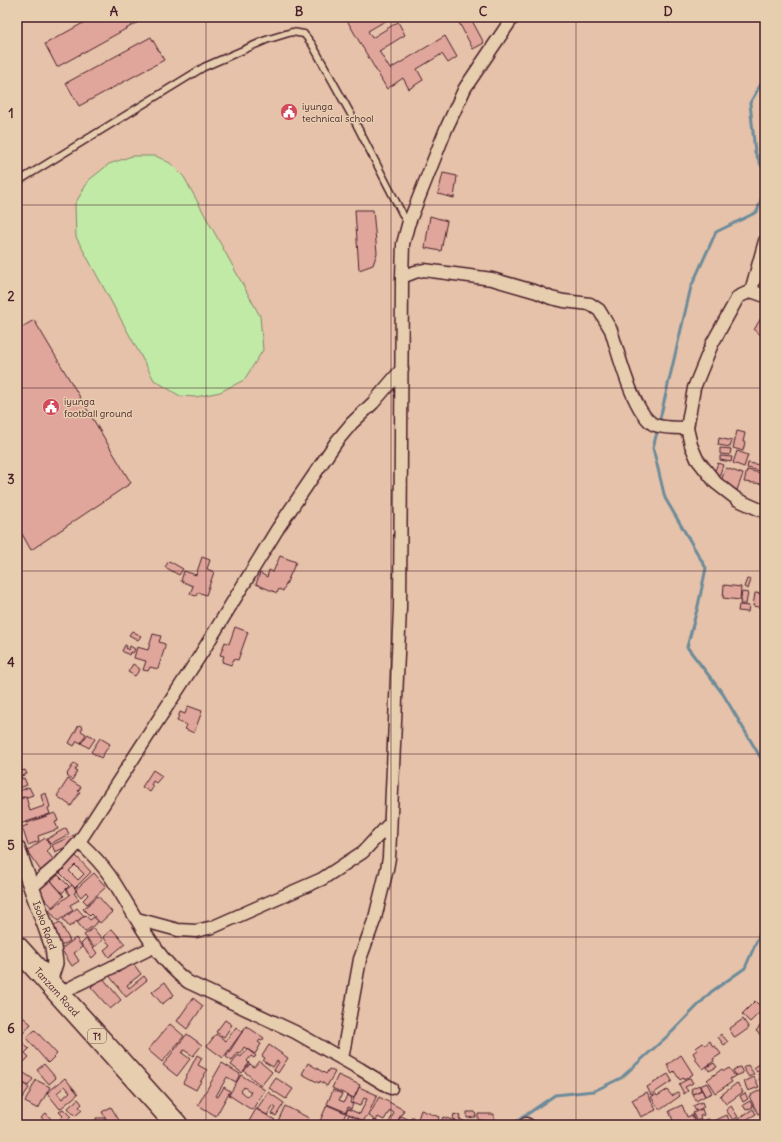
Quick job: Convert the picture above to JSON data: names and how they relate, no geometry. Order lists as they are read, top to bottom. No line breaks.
{"streets":{"highway":["Tanzam Road","T1"],"street":["Isoko Road"]},"crossings":[["Isoko Road","Tanzam Road"]],"places":{"public building":["iyunga technical school","iyunga football ground"]},"grid":{"columns":["A","B","C","D"],"rows":["1","2","3","4","5","6"]}}
